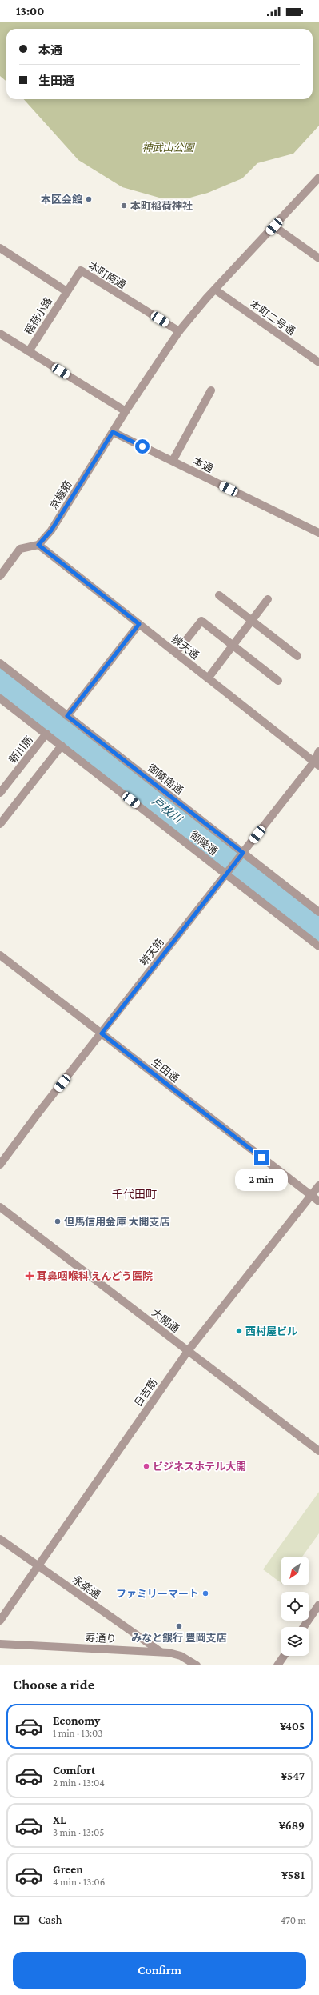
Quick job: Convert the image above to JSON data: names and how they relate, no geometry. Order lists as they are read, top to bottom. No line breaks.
{"streets":{"street":["本町南通","稲荷小路","本町二号通","本通","京極筋","辨天通","新川筋","御陵南通","御陵通","辨天筋","生田通","大開通","日吉筋","永楽通","寿通り"]},"crossings":[["本町南通","稲荷小路"],["本町南通","京極筋"],["本町二号通","京極筋"],["本通","京極筋"],["京極筋","辨天通"],["辨天通","辨天筋"],["新川筋","御陵通"],["御陵南通","辨天筋"],["御陵通","辨天筋"],["辨天筋","生田通"],["生田通","日吉筋"],["大開通","日吉筋"],["日吉筋","永楽通"],["永楽通","寿通り"]],"districts":["千代田町"],"water":["戸枚川"],"parks":["神武山公園"],"places":{"other":["本区会館","本町稲荷神社","但馬信用金庫 大開支店","西村屋ビル","ビジネスホテル大開","ファミリーマート","みなと銀行 豊岡支店"],"health":["耳鼻咽喉科 えんどう医院"]},"north":"bottom left","page":{"status":"13:00","banner":["本通","生田通"],"bubble":"2 min","heading":"Choose a ride","list":[{"name":"Economy","note":"1 min · 13:03","value":"¥405"},{"name":"Comfort","note":"2 min · 13:04","value":"¥547"},{"name":"XL","note":"3 min · 13:05","value":"¥689"},{"name":"Green","note":"4 min · 13:06","value":"¥581"}],"pay":["Cash","470 m"],"buttons":"Confirm"}}
